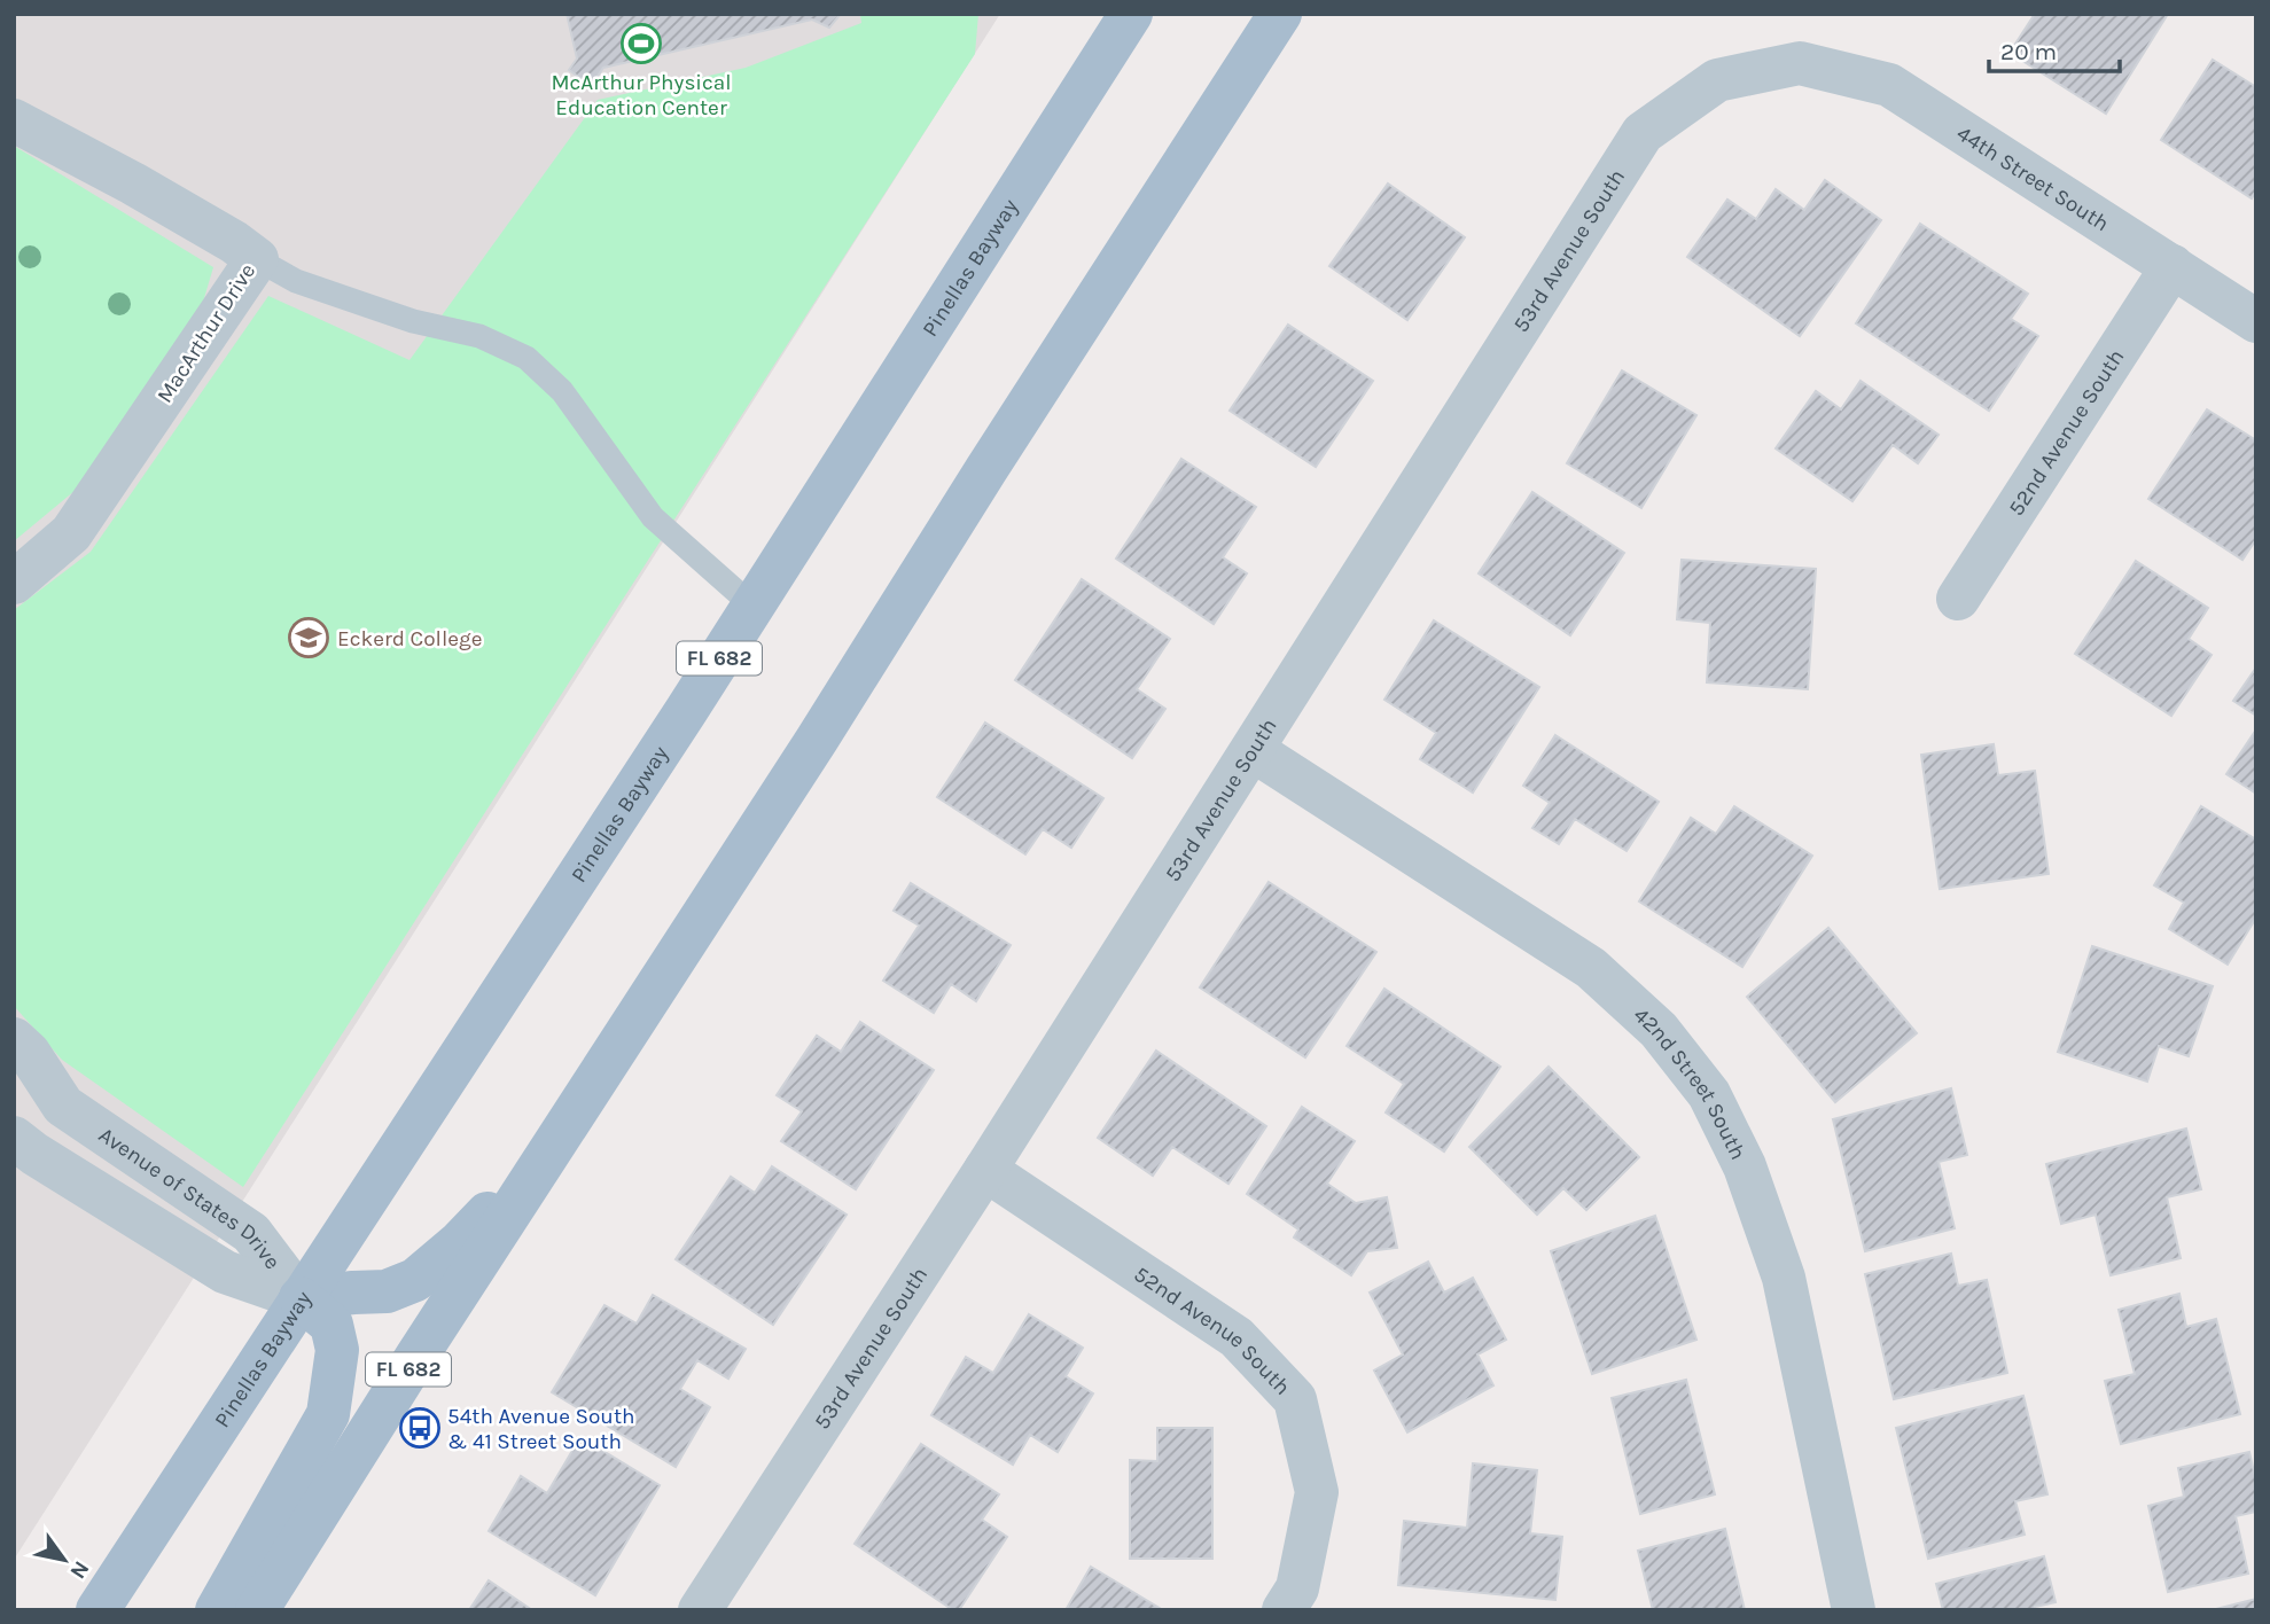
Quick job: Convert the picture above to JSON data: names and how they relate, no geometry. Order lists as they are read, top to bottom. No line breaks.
{"streets":{"main road":["Pinellas Bayway","FL 682"],"street":["44th Street South","53rd Avenue South","MacArthur Drive","52nd Avenue South","42nd Street South","Avenue of States Drive"]},"crossings":[["44th Street South","53rd Avenue South"],["44th Street South","52nd Avenue South"],["53rd Avenue South","52nd Avenue South"],["53rd Avenue South","42nd Street South"],["Pinellas Bayway","Avenue of States Drive"]],"places":{"sports":["McArthur Physical Education Center"],"school or university":["Eckerd College"],"bus stop":["54th Avenue South & 41 Street South"]},"scale_bar":"20 m","north":"bottom right"}
